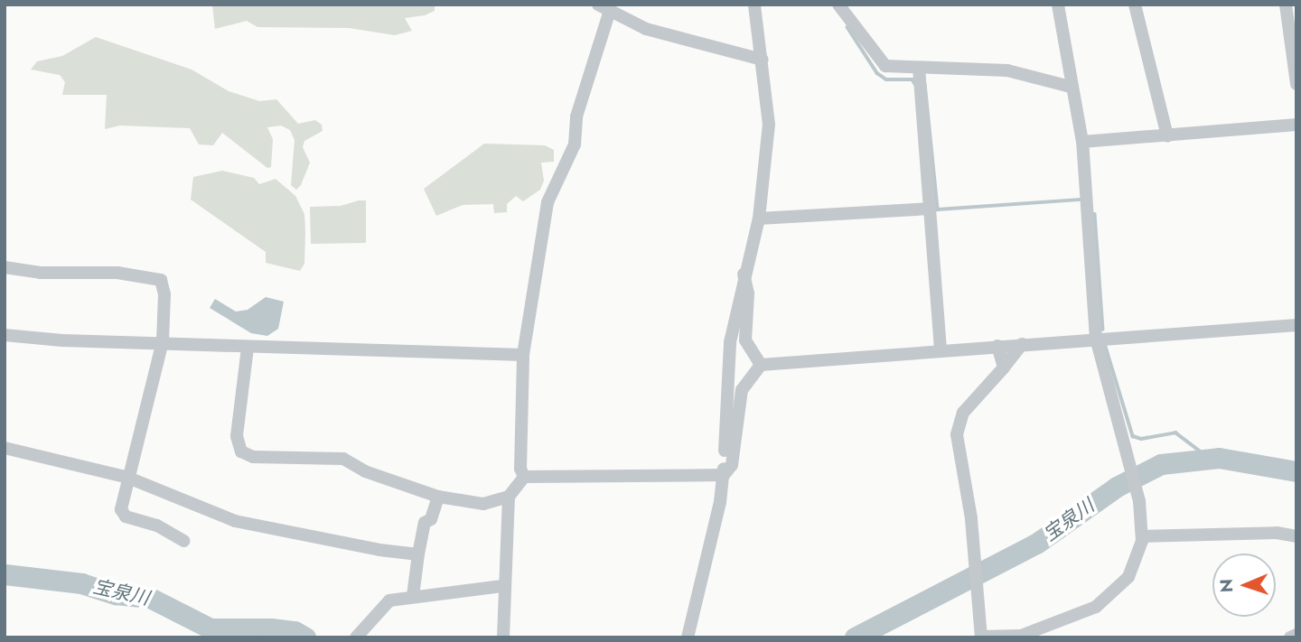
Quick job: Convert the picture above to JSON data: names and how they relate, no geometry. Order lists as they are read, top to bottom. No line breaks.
{"water":["宝泉川"],"north":"left"}
